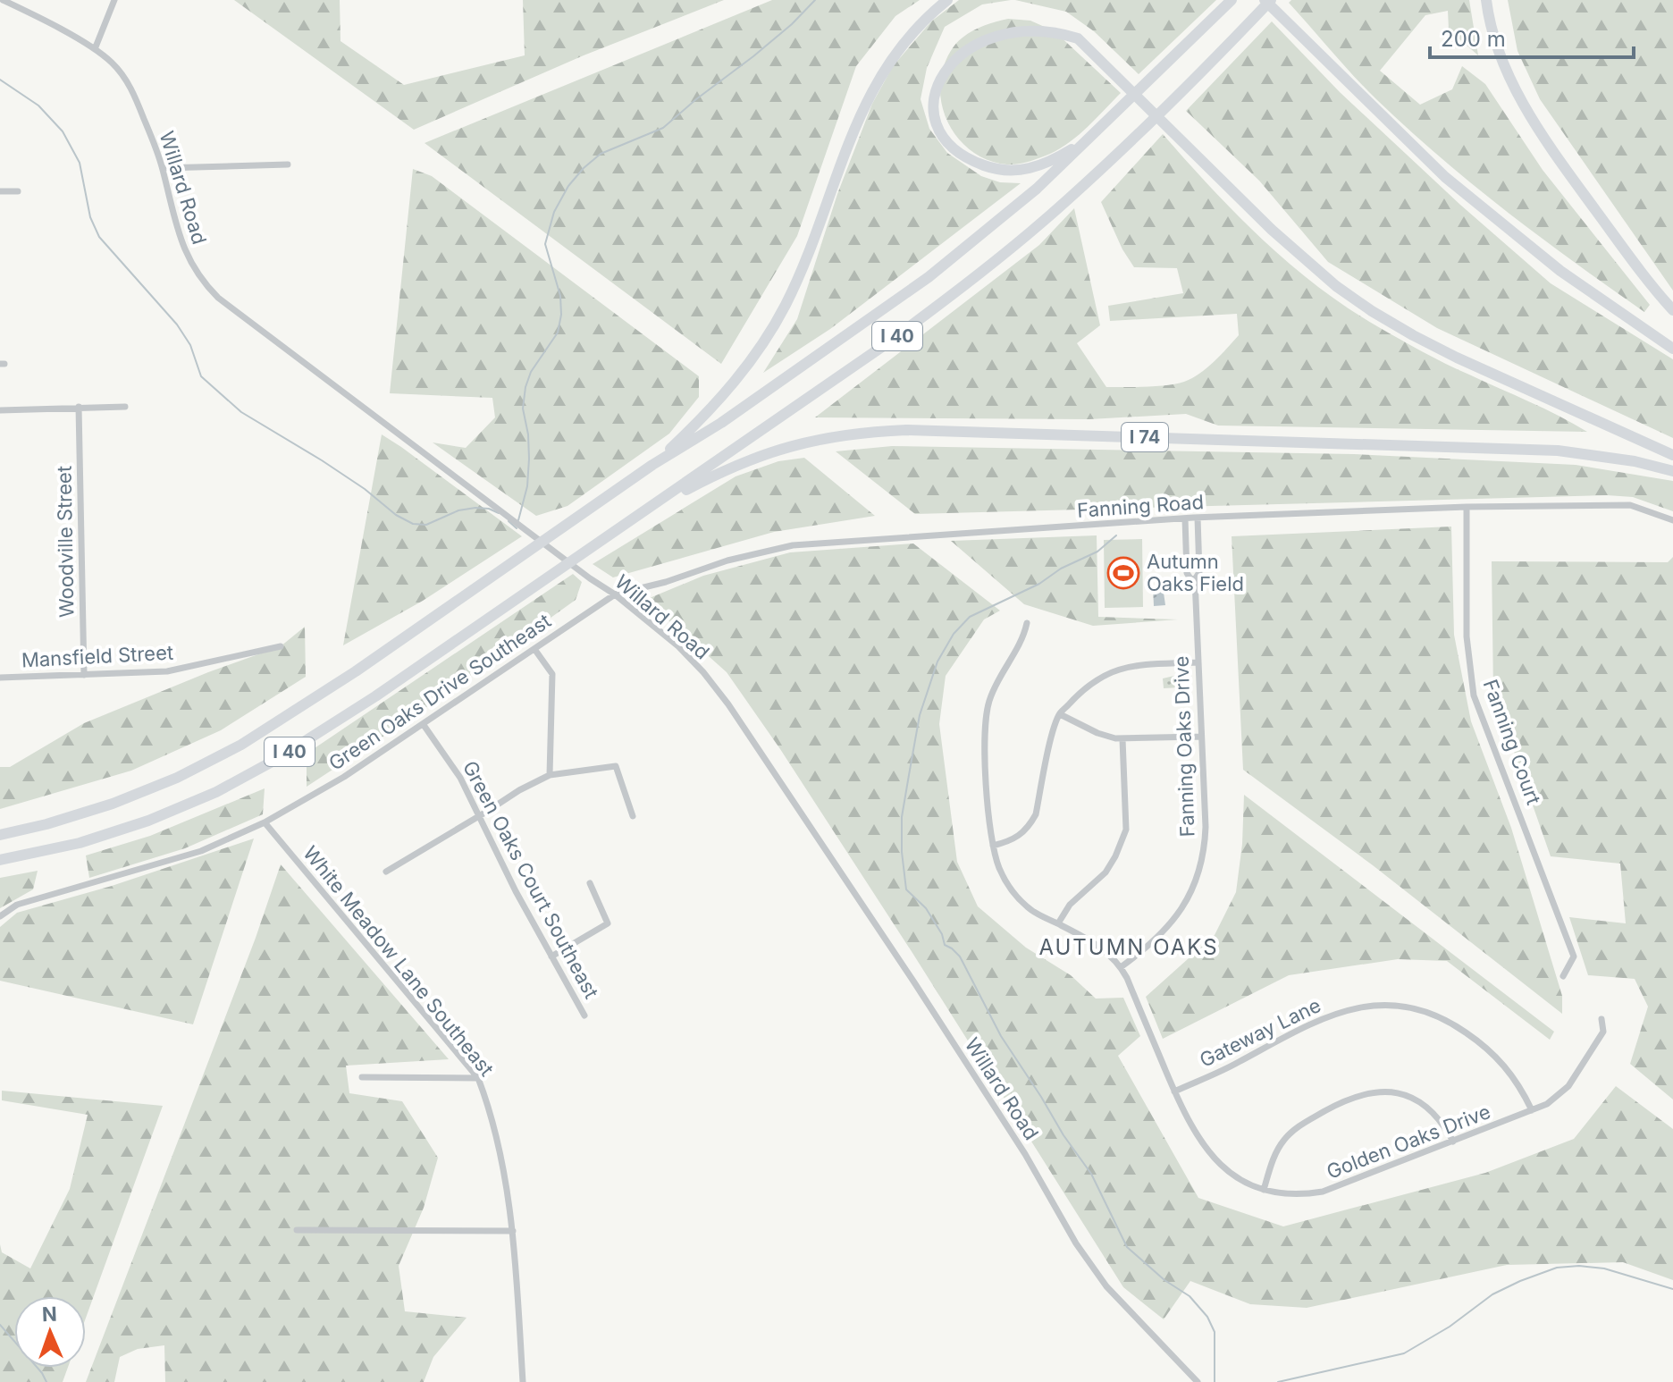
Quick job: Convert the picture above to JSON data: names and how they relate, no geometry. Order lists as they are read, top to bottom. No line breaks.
{"streets":{"highway":["I 40","I 74"],"street":["Willard Road","Fanning Road","Woodville Street","Mansfield Street","Green Oaks Drive Southeast","Fanning Court","Fanning Oaks Drive","Green Oaks Court Southeast","White Meadow Lane Southeast","Gateway Lane","Golden Oaks Drive"]},"crossings":[["Willard Road","Fanning Road"],["Willard Road","Green Oaks Drive Southeast"],["I 40","I 74"],["Fanning Road","Green Oaks Drive Southeast"],["Fanning Road","Fanning Court"],["Fanning Road","Fanning Oaks Drive"],["Woodville Street","Mansfield Street"],["Green Oaks Drive Southeast","Green Oaks Court Southeast"],["Green Oaks Drive Southeast","White Meadow Lane Southeast"],["Fanning Oaks Drive","Golden Oaks Drive"],["Gateway Lane","Golden Oaks Drive"]],"districts":["AUTUMN OAKS"],"places":{"sports":["Autumn Oaks Field"]},"scale_bar":"200 m","north":"top"}
